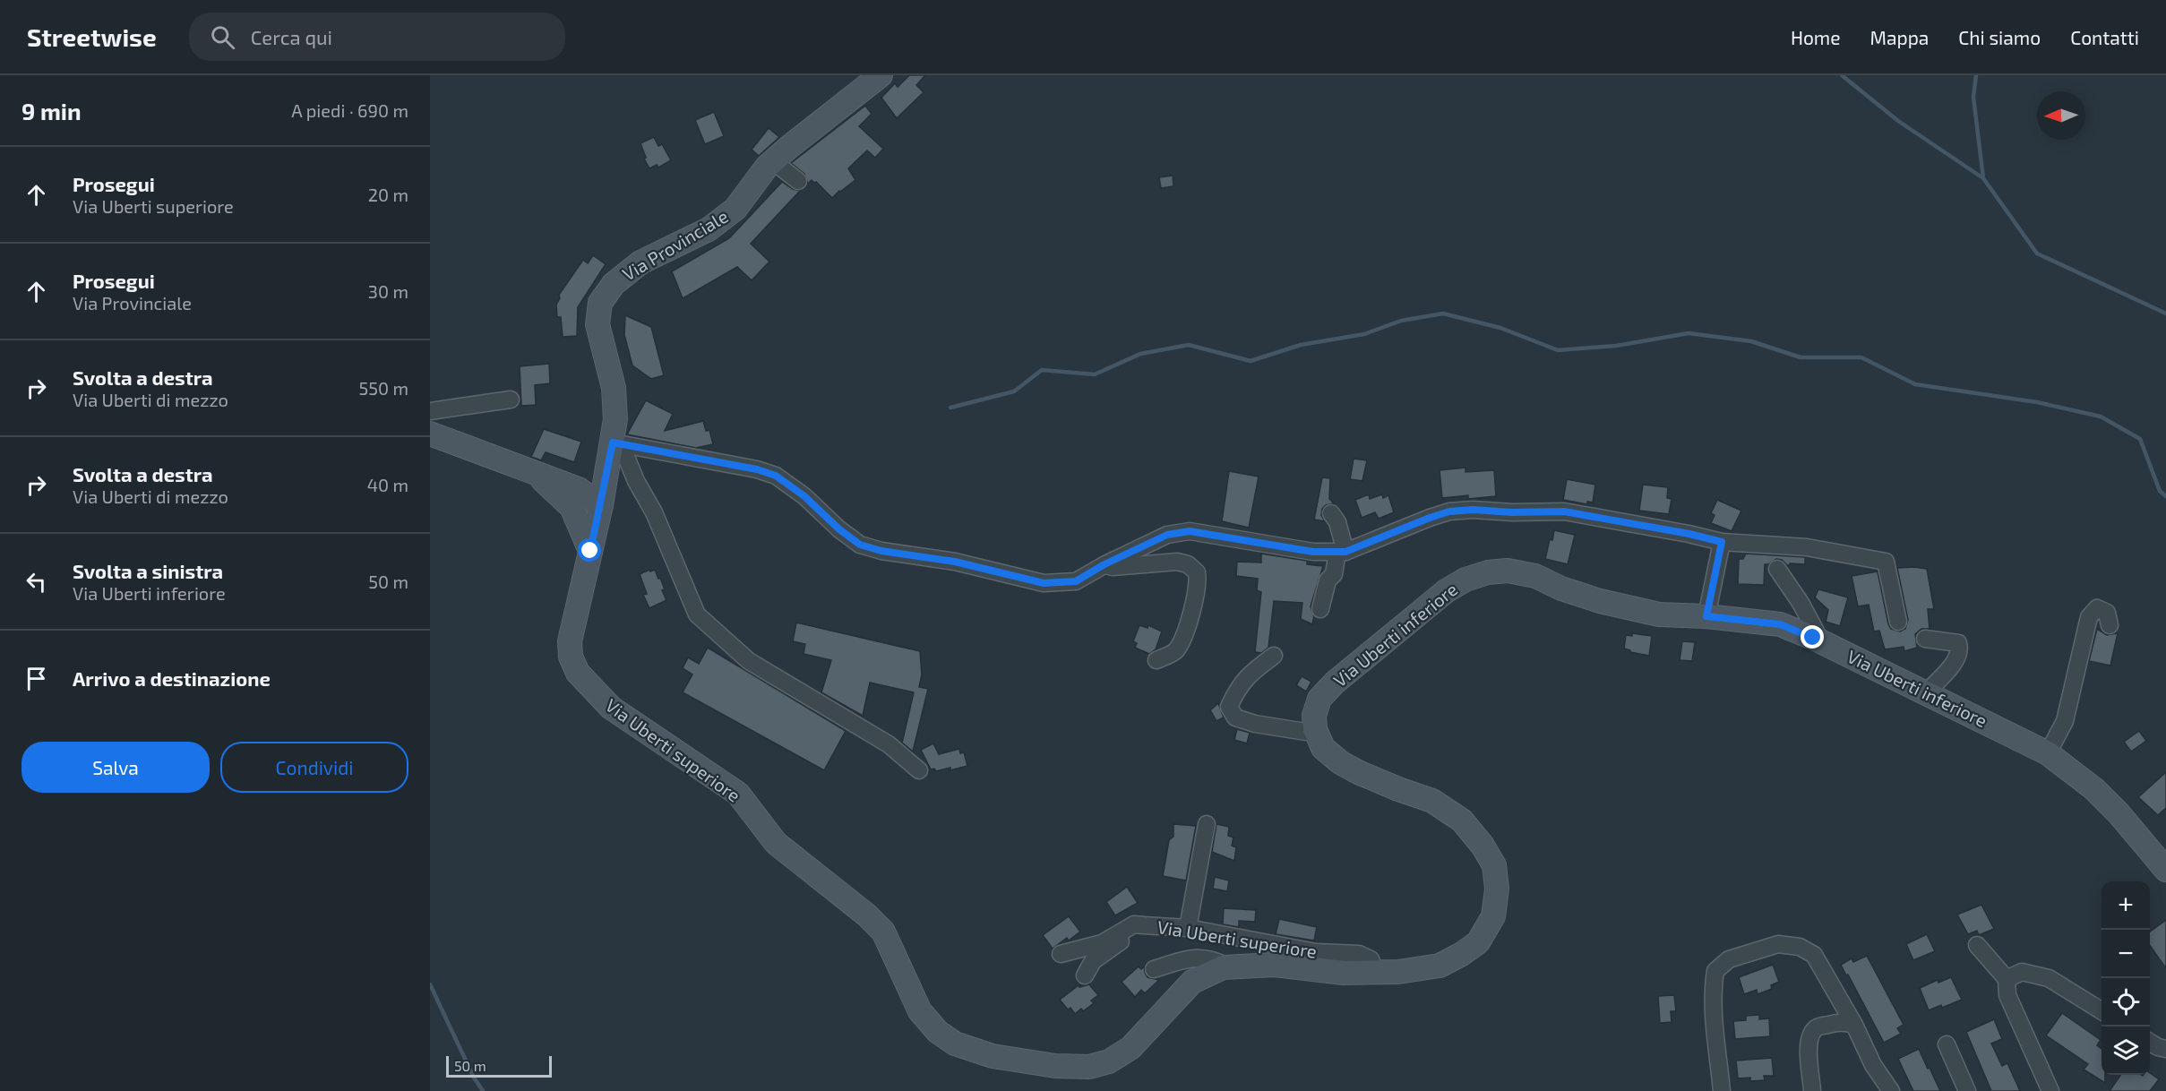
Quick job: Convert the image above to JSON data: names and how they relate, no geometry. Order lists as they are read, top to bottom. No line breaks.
{"streets":{"main road":["Via Provinciale","Via Uberti inferiore","Via Uberti superiore"]},"crossings":[["Via Provinciale","Via Uberti superiore"],["Via Uberti inferiore","Via Uberti superiore"]],"scale_bar":"50 m","north":"left","page":{"header":"Streetwise","search":"Cerca qui","nav":["Home","Mappa","Chi siamo","Contatti"],"heading":["9 min","A piedi · 690 m"],"list":[["Prosegui","Via Uberti superiore","20 m"],["Prosegui","Via Provinciale","30 m"],["Svolta a destra","Via Uberti di mezzo","550 m"],["Svolta a destra","Via Uberti di mezzo","40 m"],["Svolta a sinistra","Via Uberti inferiore","50 m"],"Arrivo a destinazione"],"buttons":["Salva","Condividi"],"map_buttons":["+","−"],"scale":"50 m"}}
